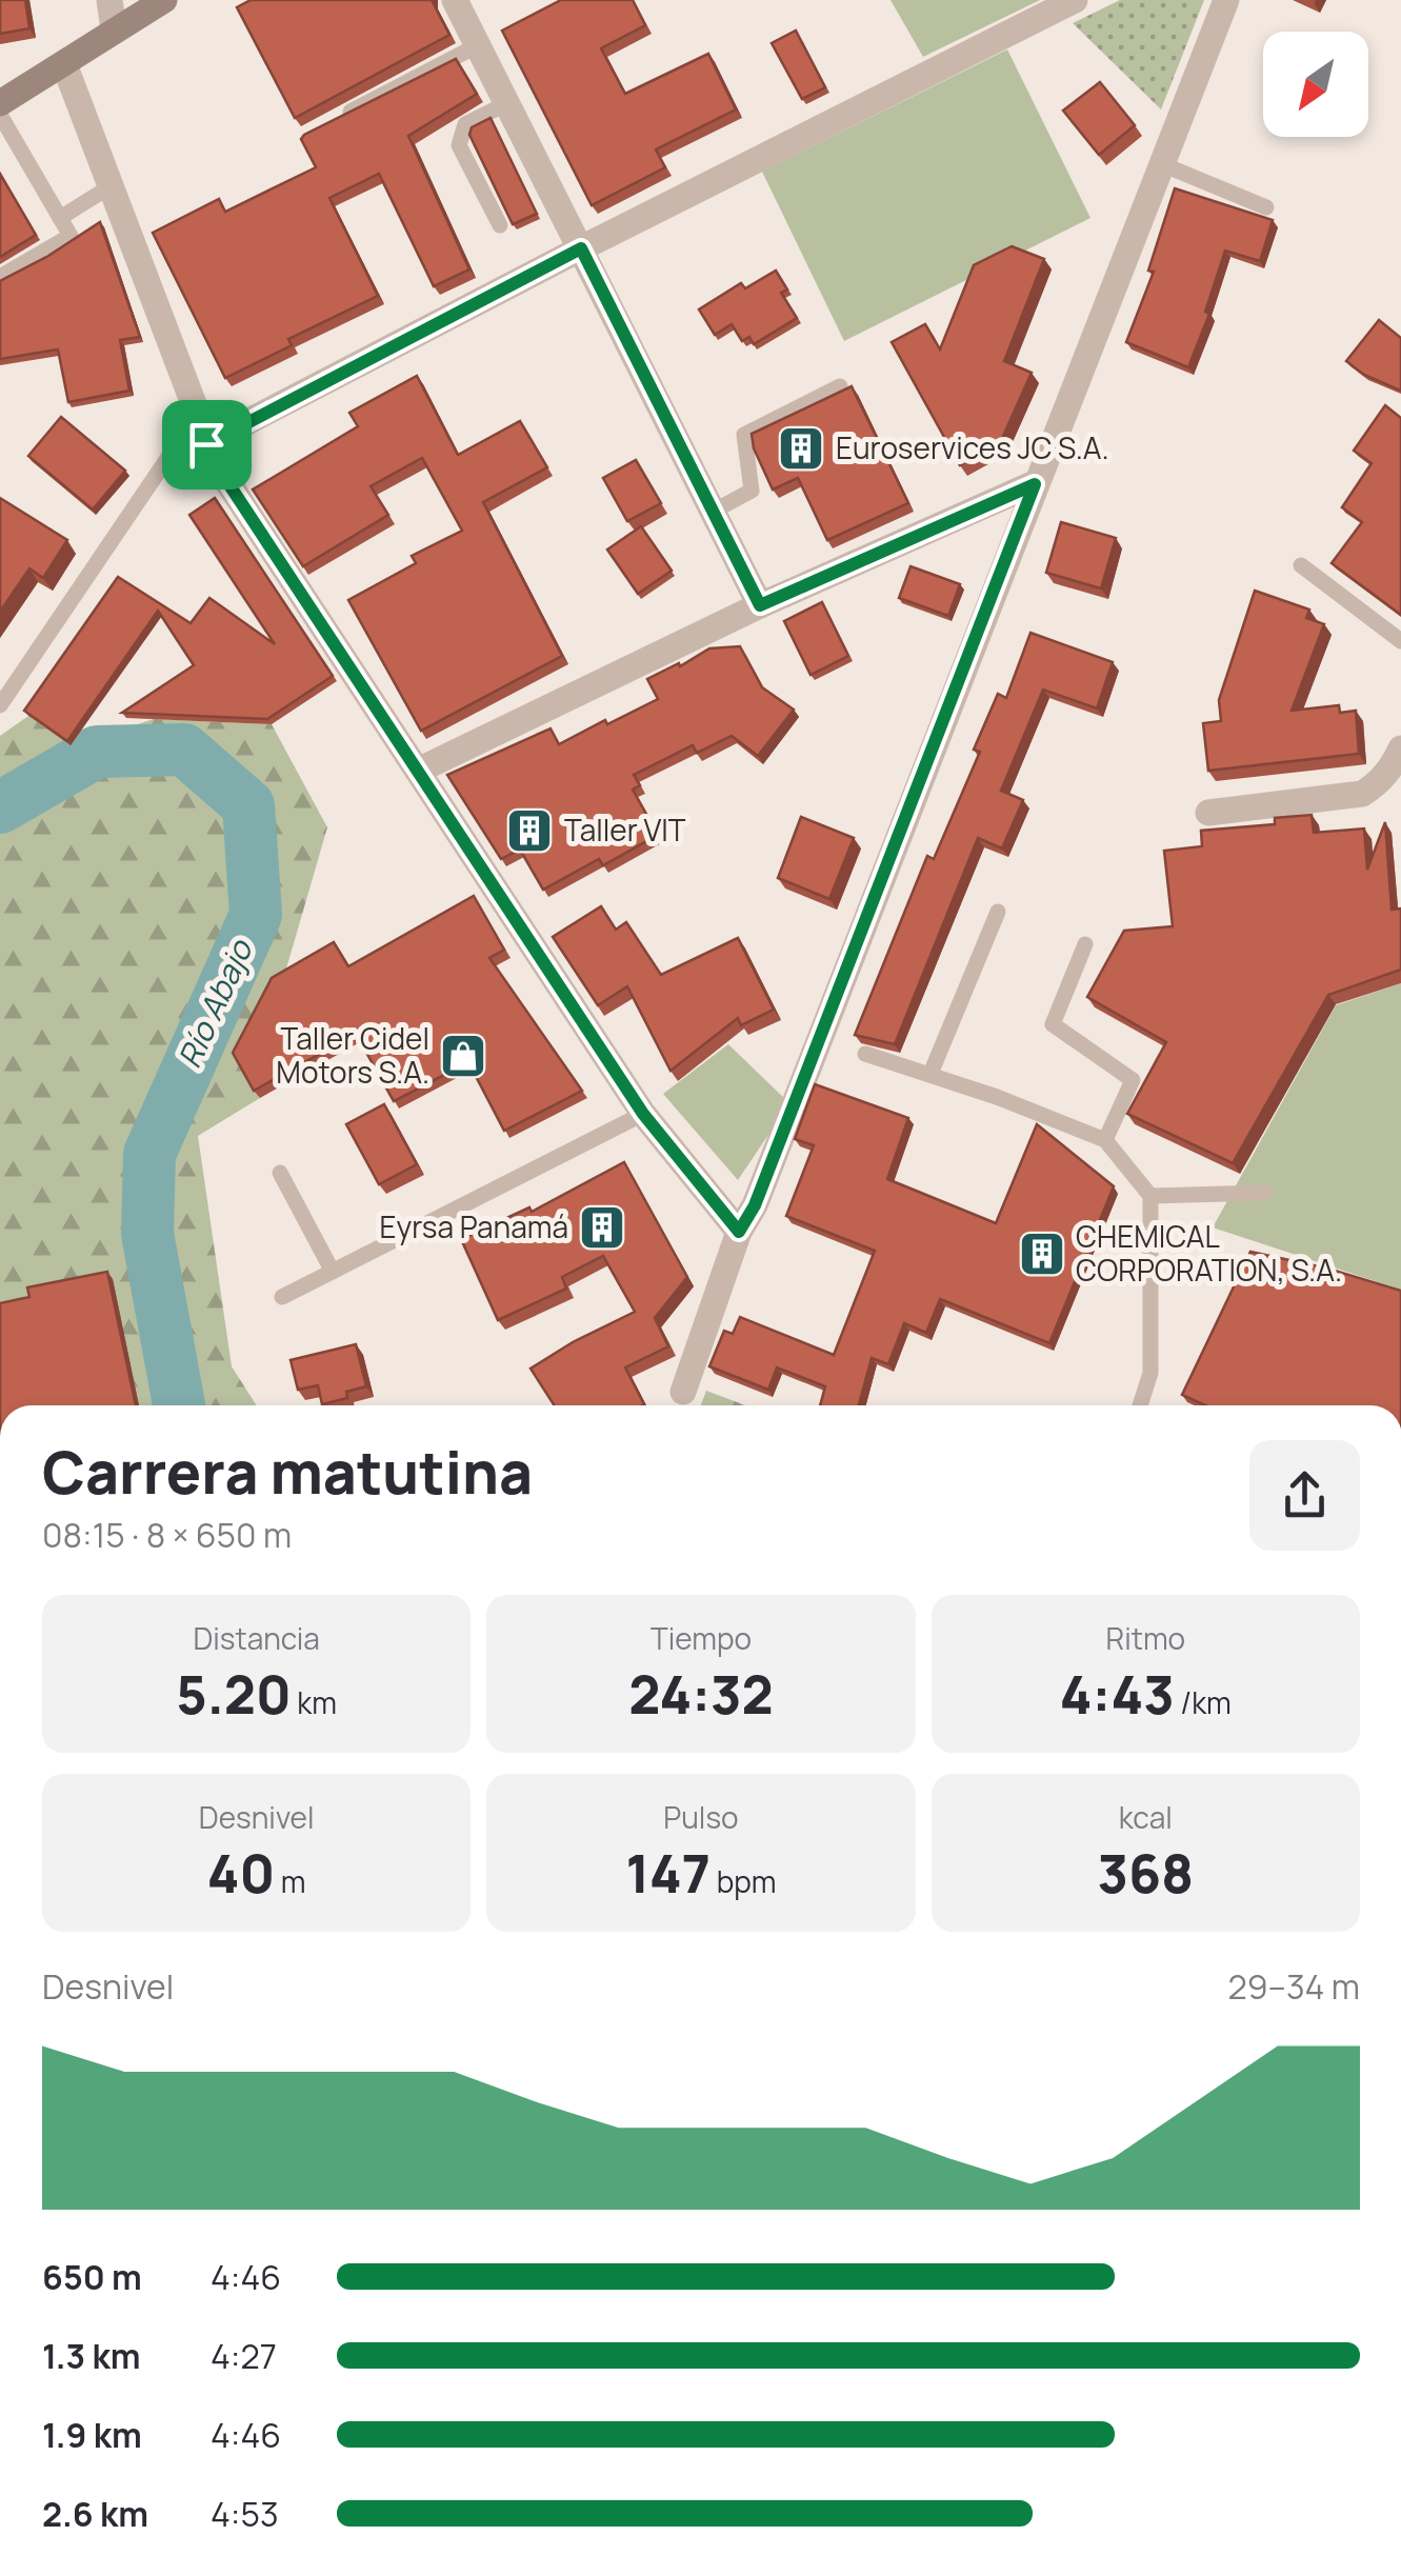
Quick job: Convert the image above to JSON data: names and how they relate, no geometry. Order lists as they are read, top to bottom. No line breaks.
{"water":["Río Abajo"],"places":{"building":["Euroservices JC S.A.","Taller VIT","Eyrsa Panamá","CHEMICAL CORPORATION, S.A."],"shop":["Taller Cidel Motors S.A."]},"north":"bottom left","page":{"heading":["Carrera matutina","08:15 · 8 × 650 m"],"stats":[["Distancia","5.20 km"],["Tiempo","24:32"],["Ritmo","4:43 /km"],["Desnivel","40 m"],["Pulso","147 bpm"],["kcal","368"]],"chart":["Desnivel","29–34 m"],"list":[{"name":"650 m","note":"4:46"},{"name":"1.3 km","note":"4:27"},{"name":"1.9 km","note":"4:46"},{"name":"2.6 km","note":"4:53"}]}}
